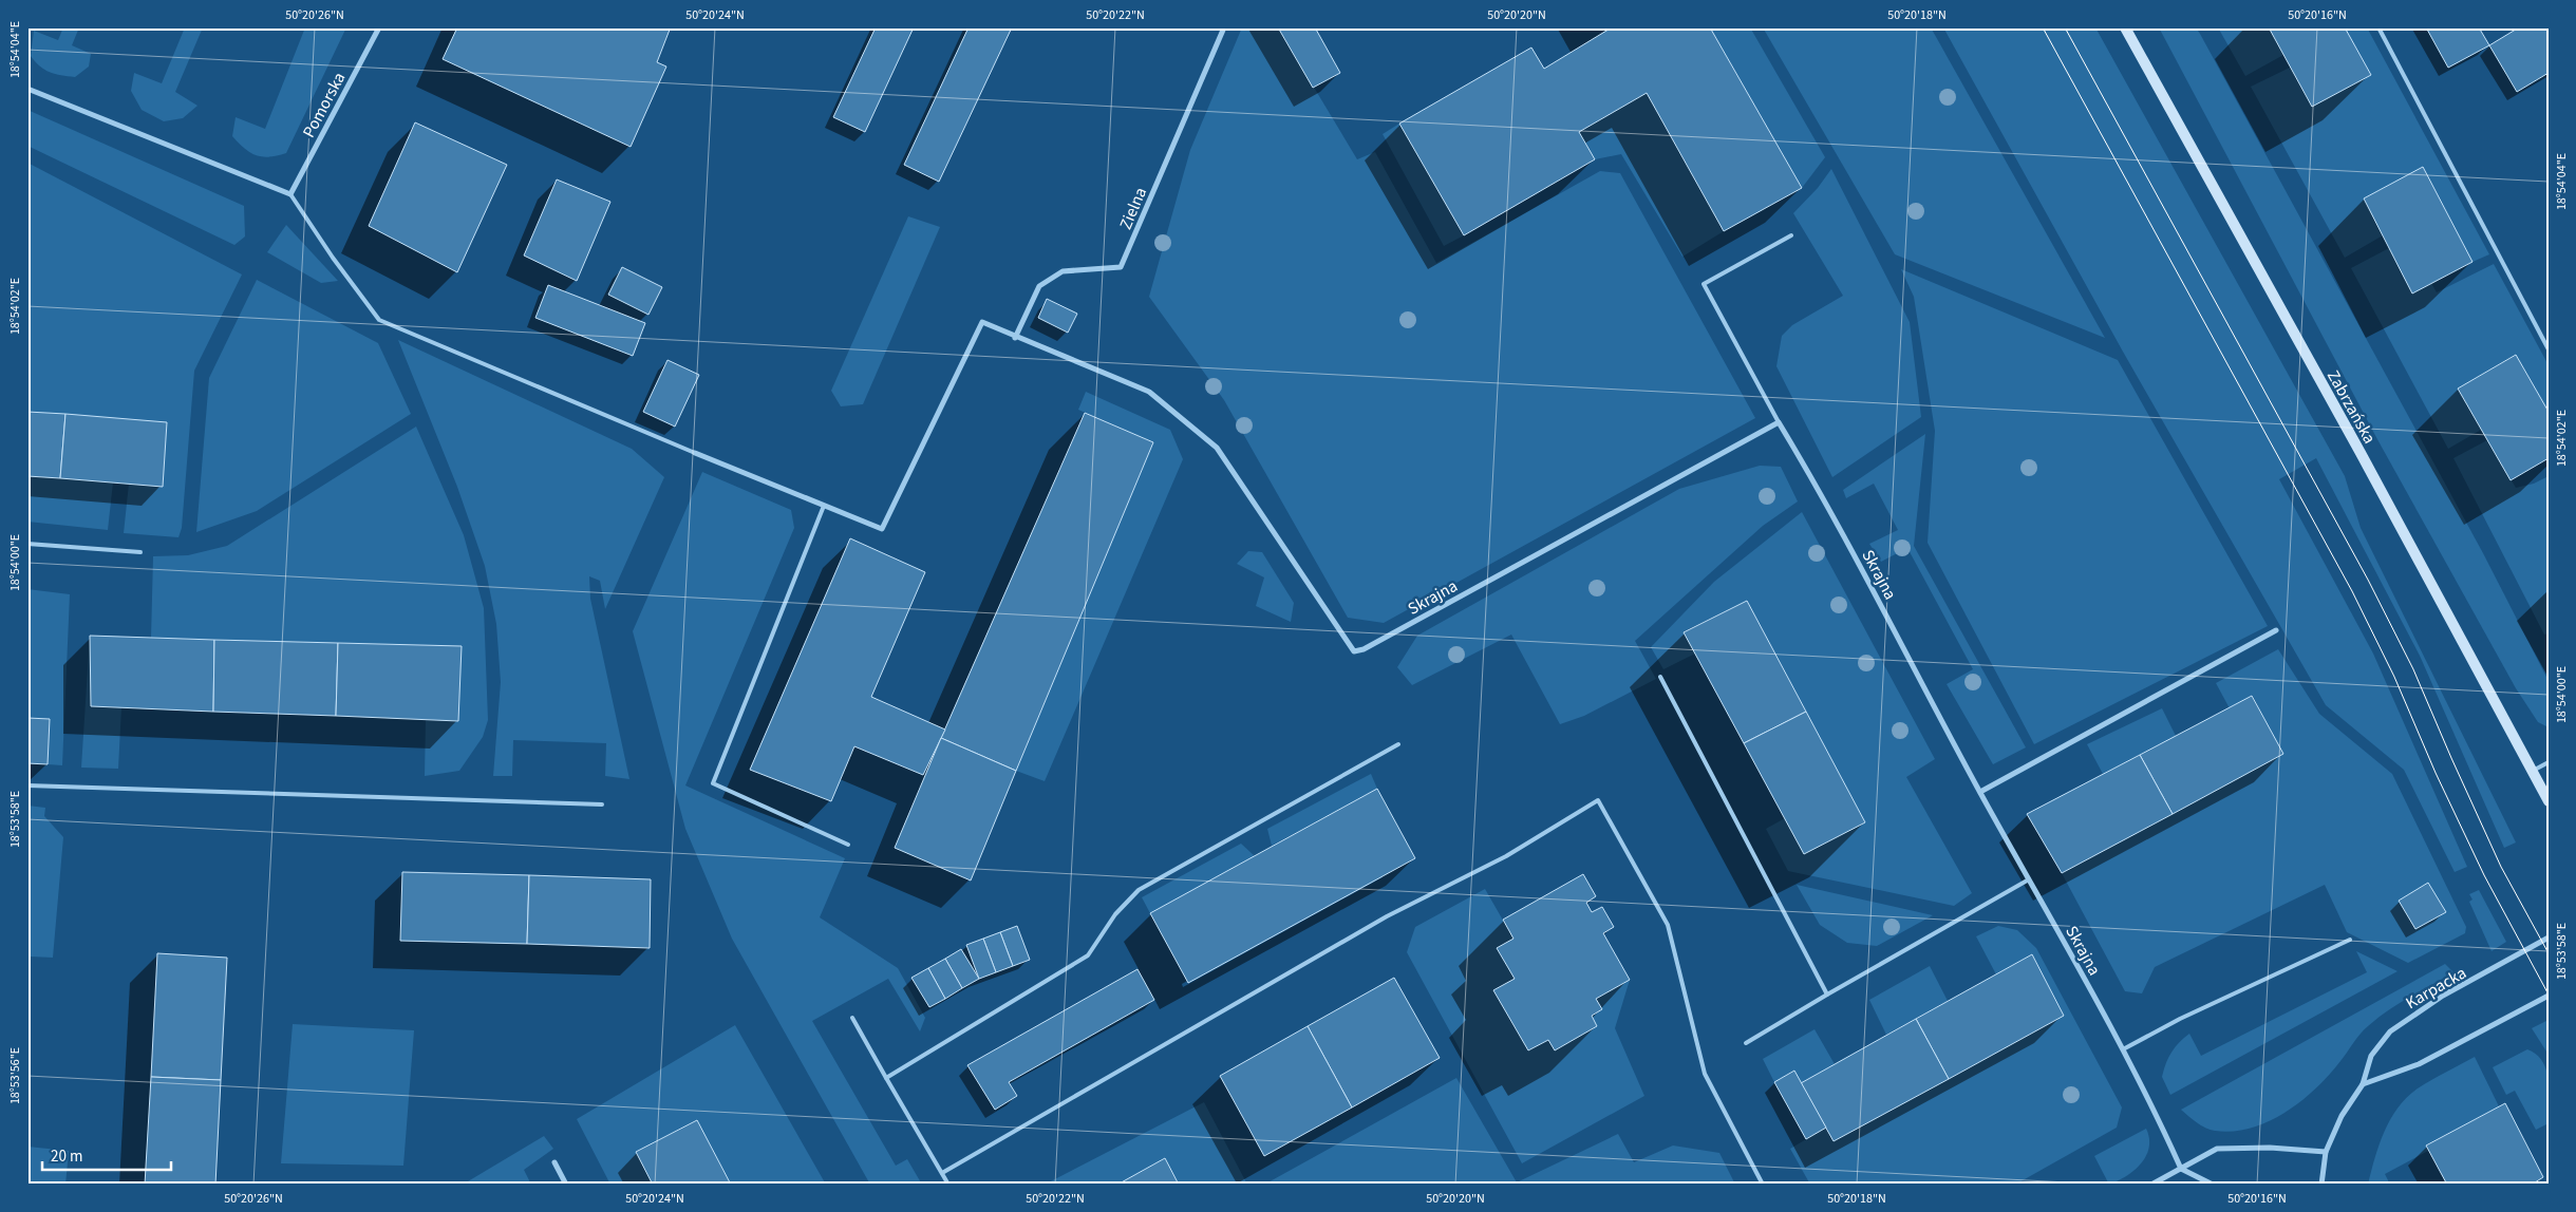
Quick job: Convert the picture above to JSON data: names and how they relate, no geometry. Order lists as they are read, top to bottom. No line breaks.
{"streets":{"main road":["Zabrzańska"],"street":["Pomorska","Zielna","Skrajna","Karpacka"]},"crossings":[["Zielna","Skrajna"]],"scale_bar":"20 m","coordinates":["50°20'26\"N","50°20'24\"N","50°20'22\"N","50°20'20\"N","50°20'18\"N","50°20'16\"N","18°54'04\"E","18°54'02\"E","18°54'00\"E","18°53'58\"E","18°53'56\"E"]}
